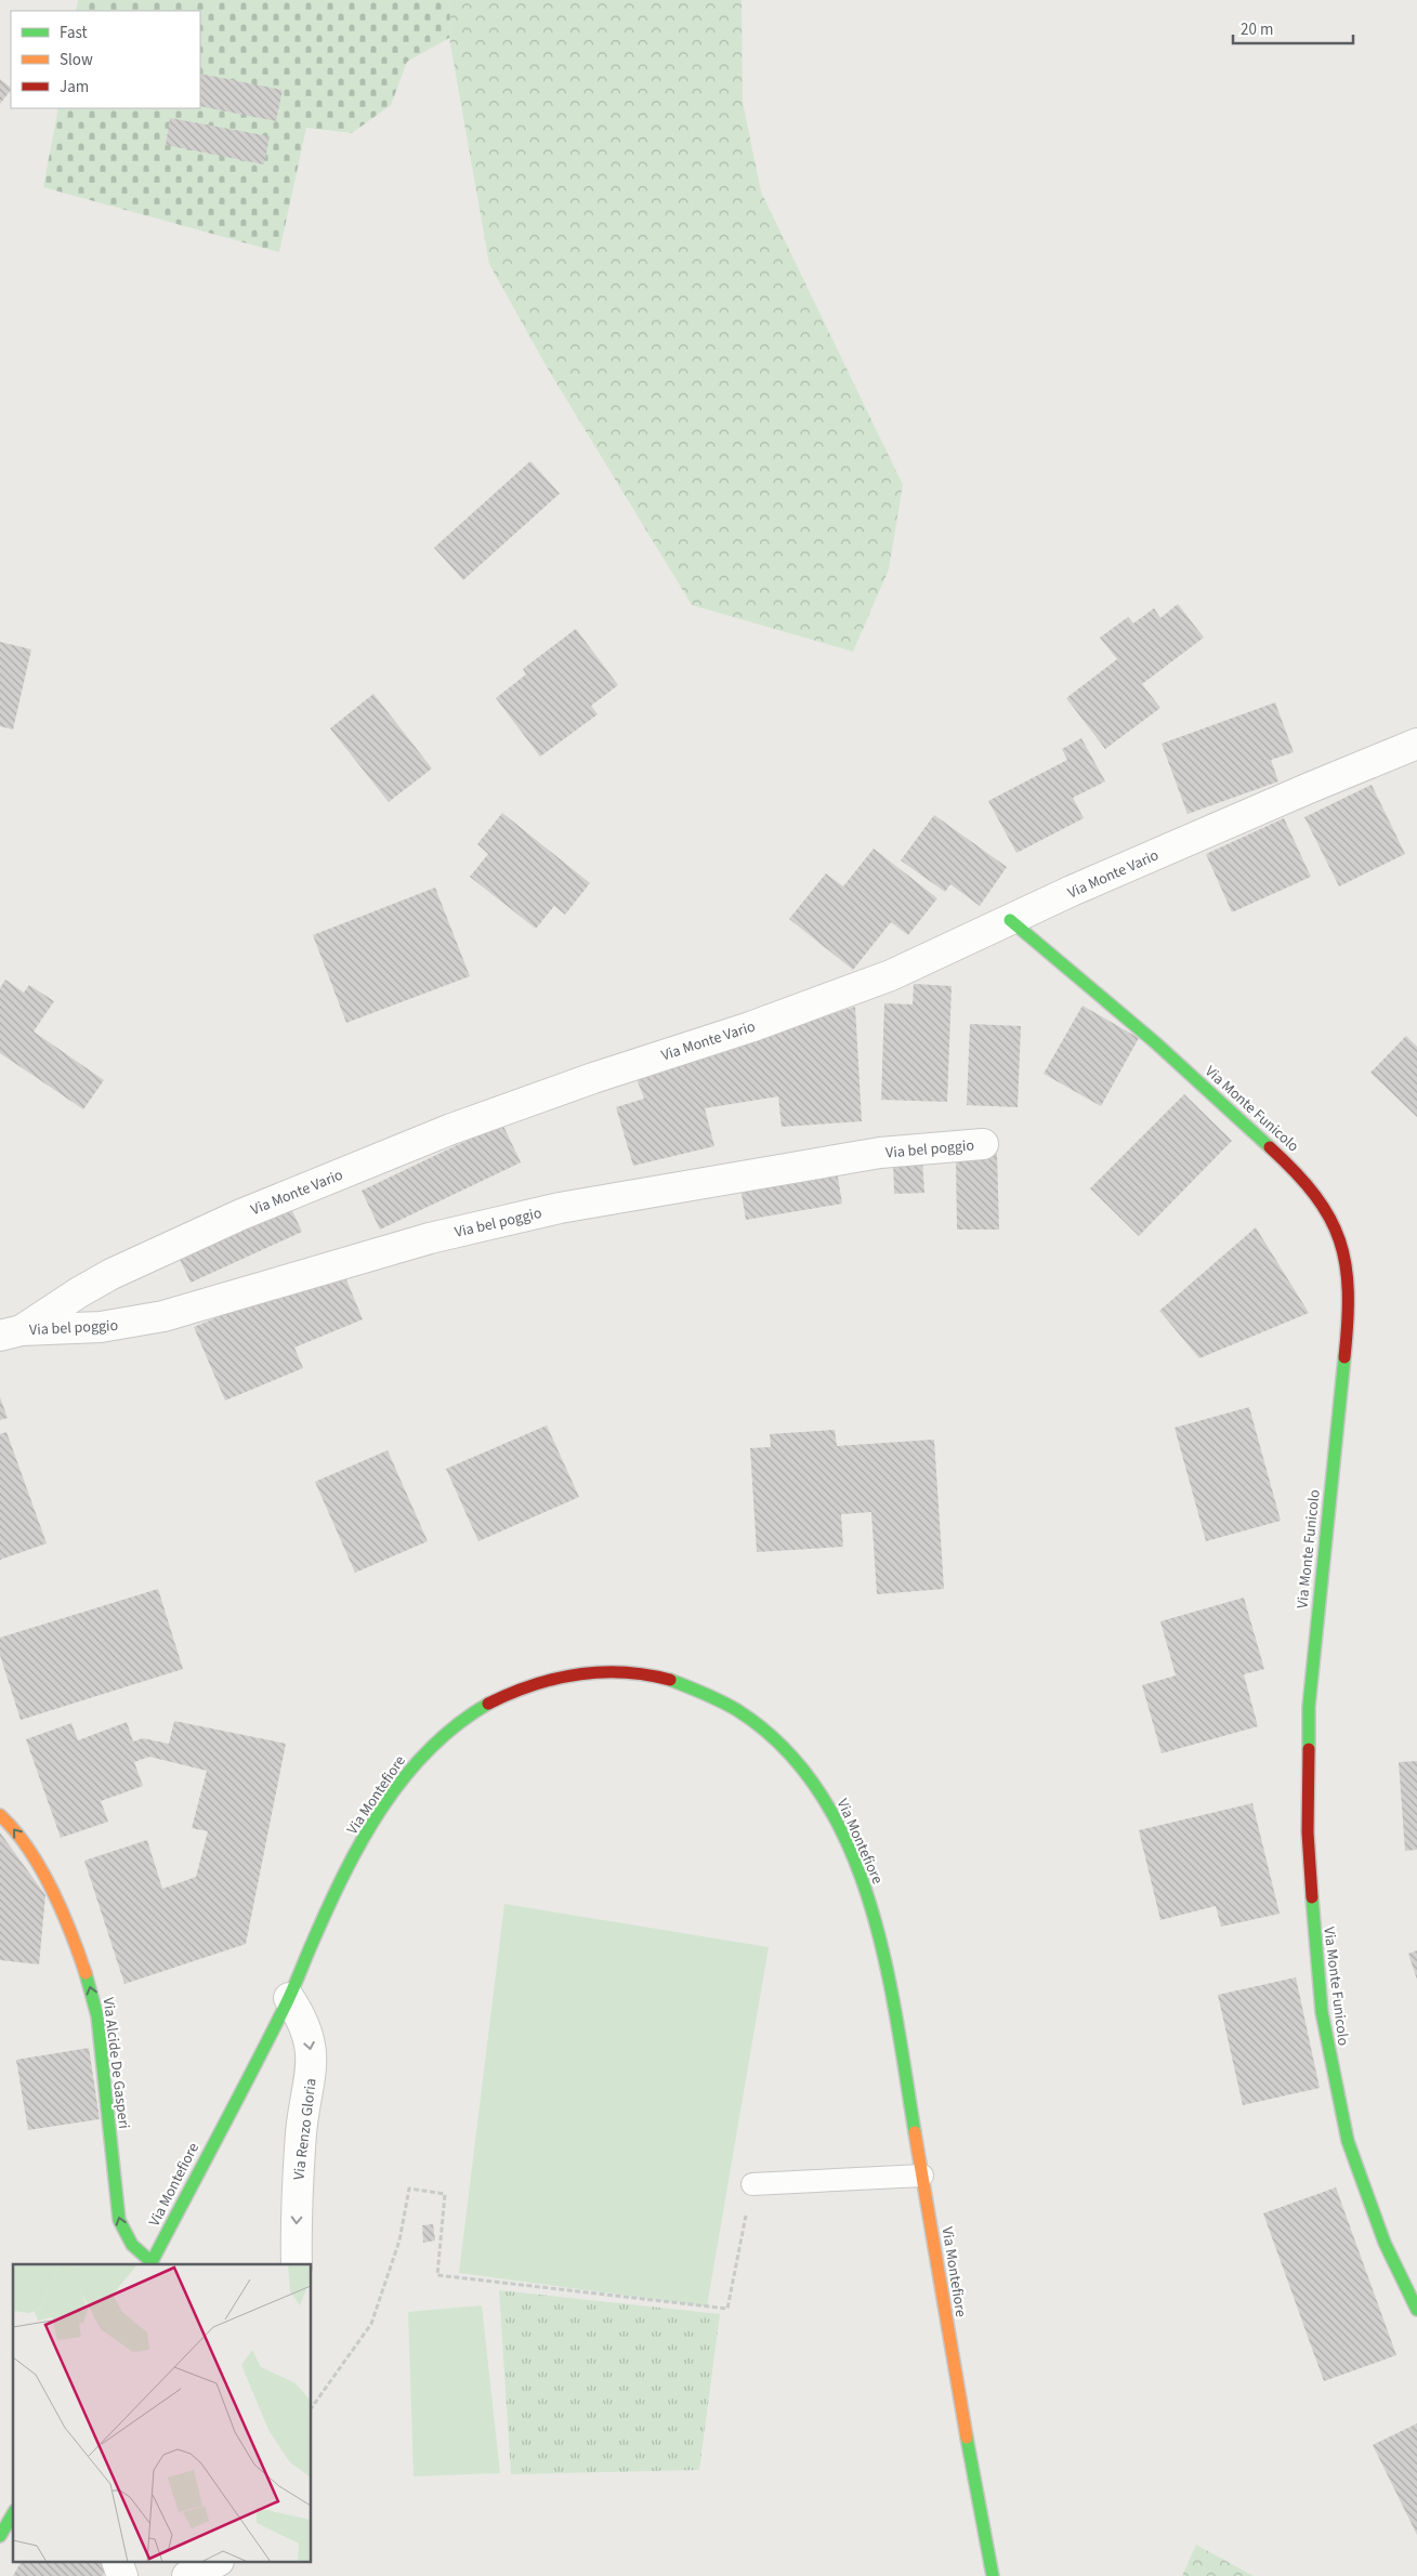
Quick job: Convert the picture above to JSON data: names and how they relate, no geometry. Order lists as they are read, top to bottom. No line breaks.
{"streets":{"main road":["Via Monte Funicolo","Via Montefiore","Via Alcide De Gasperi"],"street":["Via Monte Vario","Via bel poggio","Via Renzo Gloria"]},"crossings":[["Via Monte Vario","Via Monte Funicolo"],["Via Monte Vario","Via bel poggio"],["Via Montefiore","Via Alcide De Gasperi"],["Via Montefiore","Via Renzo Gloria"]],"one_way":["Via Alcide De Gasperi","Via Renzo Gloria"],"legend":["Fast","Slow","Jam"],"scale_bar":"20 m"}
